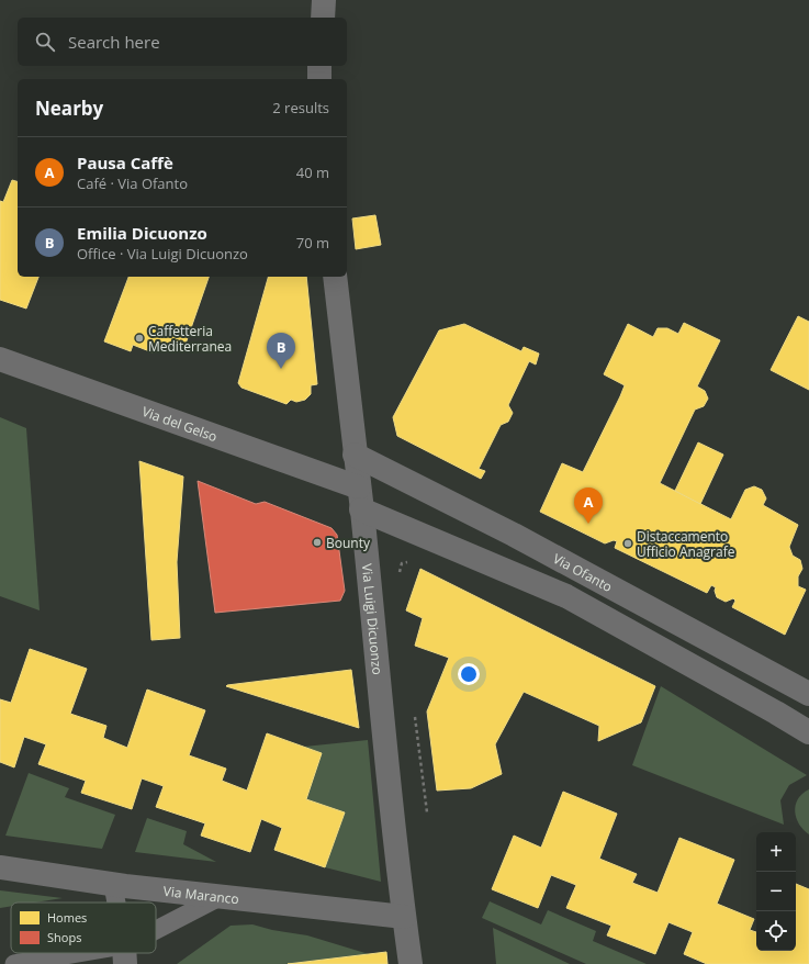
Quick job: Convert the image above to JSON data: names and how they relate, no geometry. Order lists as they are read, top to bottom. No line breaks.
{"streets":{"street":["Via del Gelso","Via Ofanto","Via Luigi Dicuonzo","Via Maranco"]},"crossings":[["Via del Gelso","Via Luigi Dicuonzo"],["Via Ofanto","Via Luigi Dicuonzo"],["Via Luigi Dicuonzo","Via Maranco"]],"places":["Caffetteria Mediterranea","Bounty","Distaccamento Ufficio Anagrafe"],"legend":["Homes","Shops"],"page":{"search":"Search here","heading":["Nearby","2 results"],"list":[{"mark":"A","name":"Pausa Caffè","note":"Café · Via Ofanto","value":"40 m"},{"mark":"B","name":"Emilia Dicuonzo","note":"Office · Via Luigi Dicuonzo","value":"70 m"}],"pins":["B","A"],"map_buttons":["+","−"]}}
